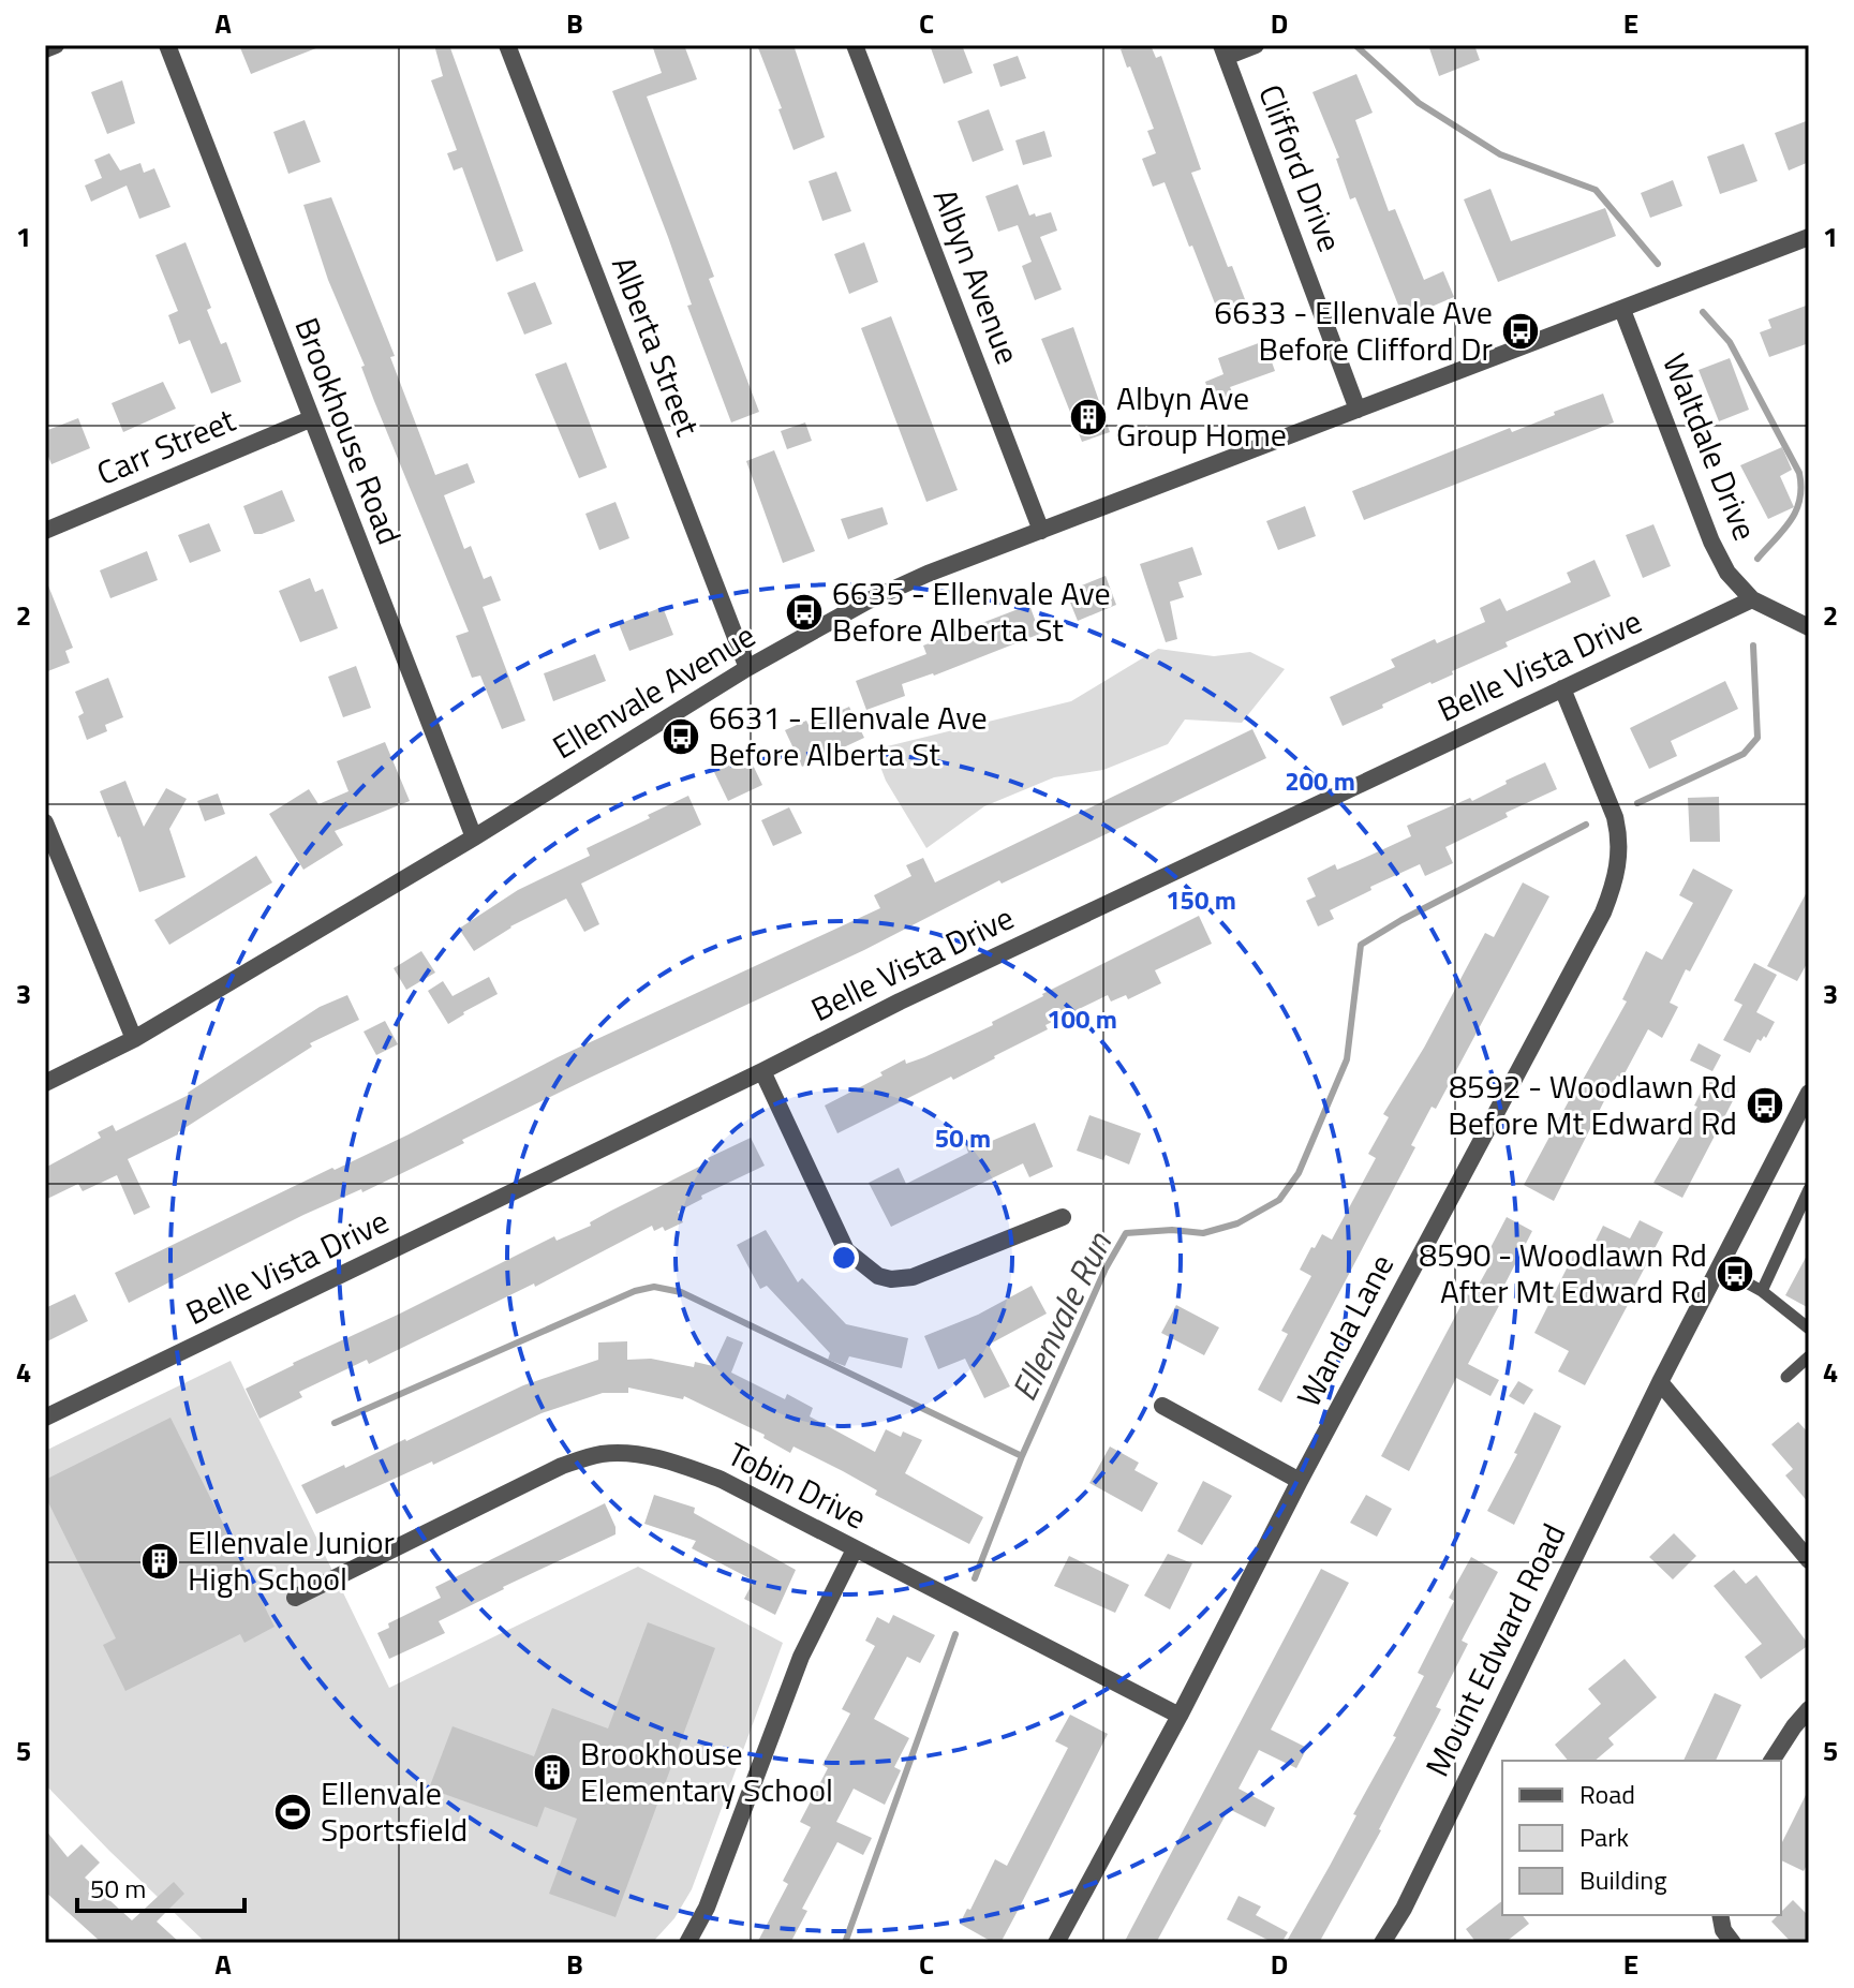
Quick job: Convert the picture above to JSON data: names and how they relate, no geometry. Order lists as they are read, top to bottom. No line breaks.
{"streets":{"street":["Clifford Drive","Albyn Avenue","Alberta Street","Brookhouse Road","Carr Street","Waltdale Drive","Belle Vista Drive","Ellenvale Avenue","Wanda Lane","Tobin Drive","Mount Edward Road"]},"crossings":[["Clifford Drive","Ellenvale Avenue"],["Albyn Avenue","Ellenvale Avenue"],["Alberta Street","Ellenvale Avenue"],["Brookhouse Road","Carr Street"],["Brookhouse Road","Ellenvale Avenue"],["Waltdale Drive","Belle Vista Drive"],["Waltdale Drive","Ellenvale Avenue"],["Belle Vista Drive","Wanda Lane"],["Wanda Lane","Tobin Drive"]],"water":["Ellenvale Run"],"places":{"bus stop":["6633 - Ellenvale Ave Before Clifford Dr","6635 - Ellenvale Ave Before Alberta St","6631 - Ellenvale Ave Before Alberta St","8592 - Woodlawn Rd Before Mt Edward Rd","8590 - Woodlawn Rd After Mt Edward Rd"],"building":["Albyn Ave Group Home","Ellenvale Junior High School","Brookhouse Elementary School"],"sports":["Ellenvale Sportsfield"]},"legend":["Road","Park","Building"],"scale_bar":"50 m","grid":{"columns":["A","B","C","D","E"],"rows":["1","2","3","4","5"]},"rings":["200 m","150 m","100 m","50 m"]}
